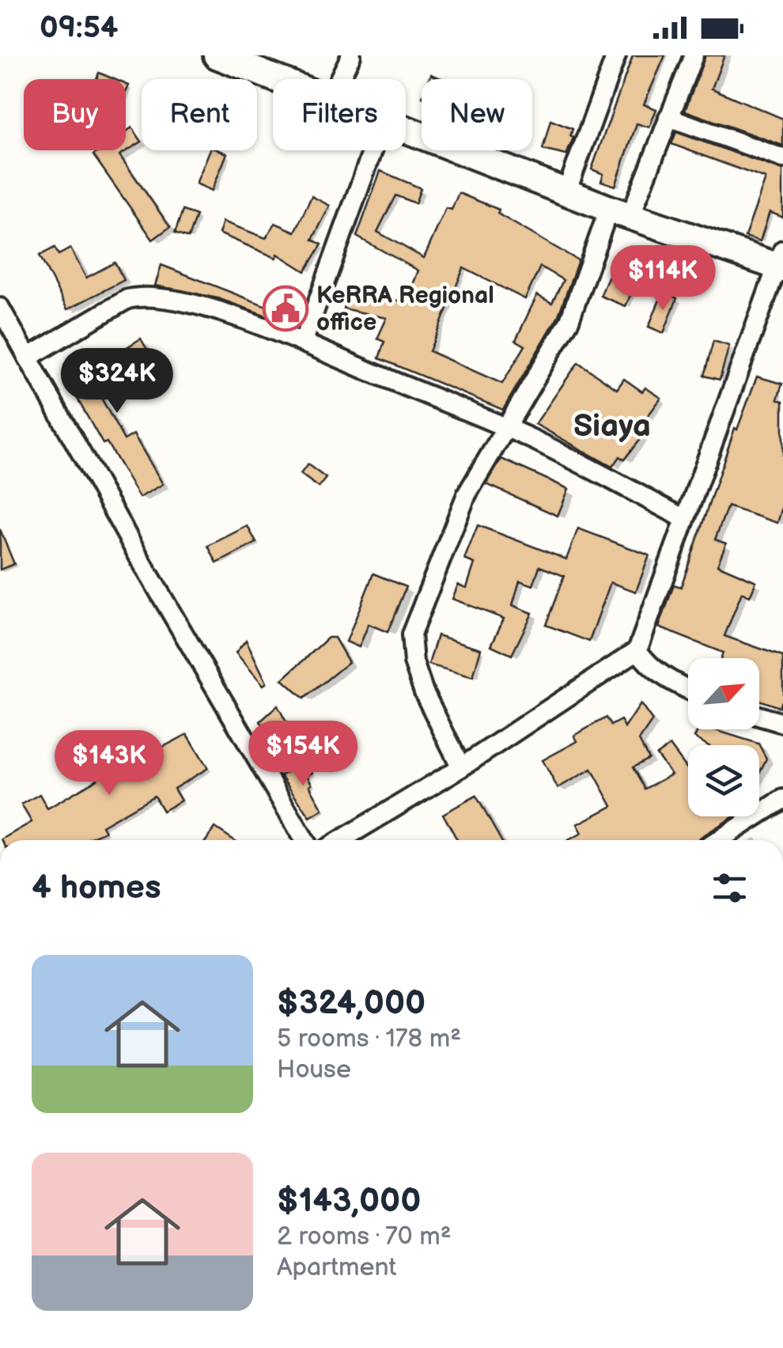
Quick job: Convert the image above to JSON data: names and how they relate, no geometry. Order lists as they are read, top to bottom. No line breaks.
{"districts":["Siaya"],"places":{"public building":["KeRRA Regional office"]},"north":"top right","page":{"status":"09:54","chip":["Buy","Rent","Filters","New"],"price":["$114K","$324K","$154K","$143K"],"heading":"4 homes","list":[{"name":"$324,000","note":"5 rooms · 178 m² · House"},{"name":"$143,000","note":"2 rooms · 70 m² · Apartment"}]}}
